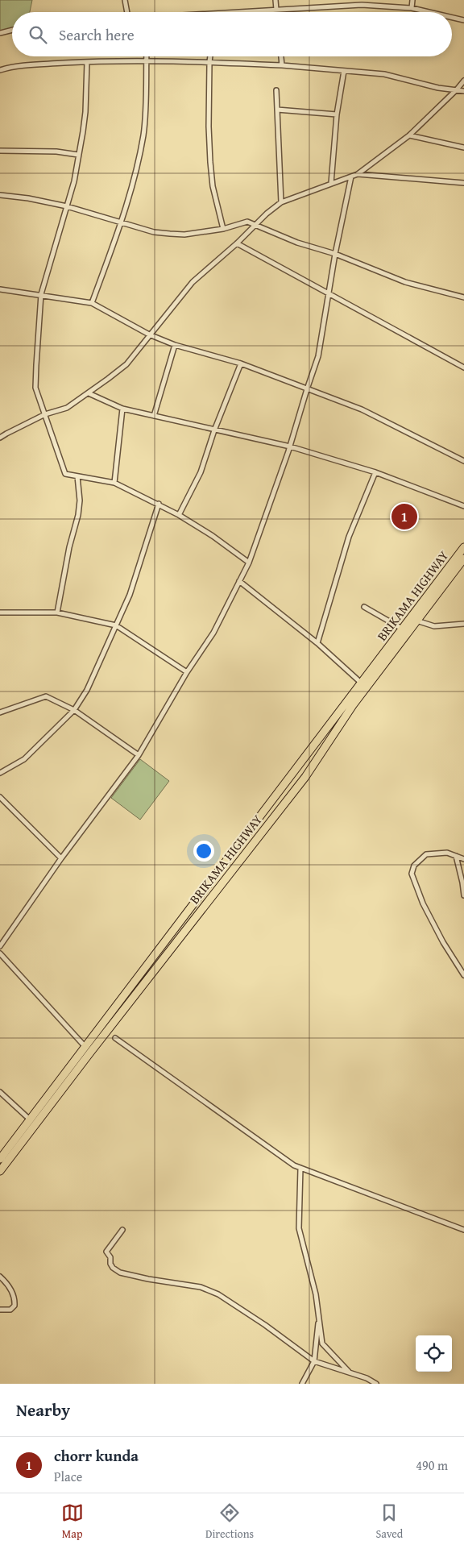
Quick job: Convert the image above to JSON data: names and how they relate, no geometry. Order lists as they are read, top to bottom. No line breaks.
{"streets":{"highway":["BRIKAMA HIGHWAY"]},"page":{"search":"Search here","pins":"1","heading":"Nearby","list":[{"mark":"1","name":"chorr kunda","note":"Place","value":"490 m"}],"nav":["Map","Directions","Saved"]}}
